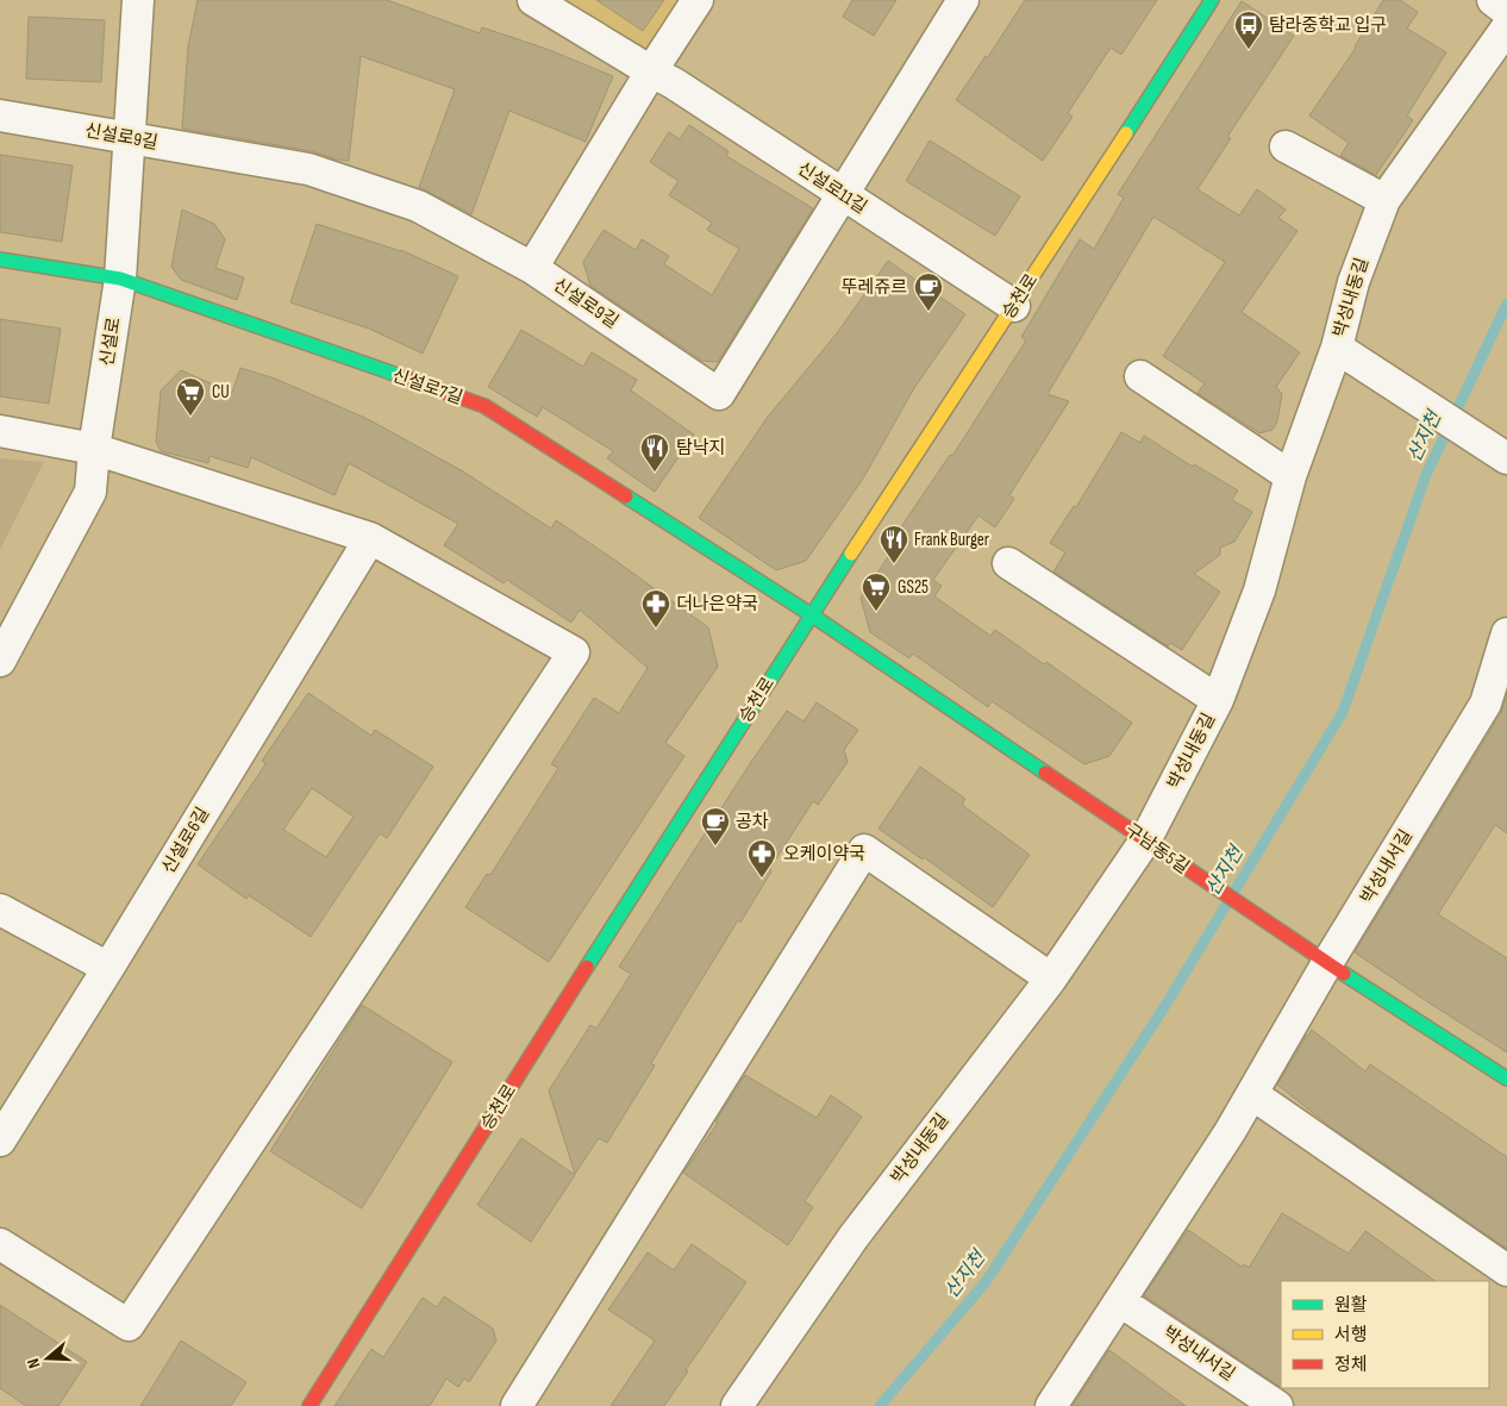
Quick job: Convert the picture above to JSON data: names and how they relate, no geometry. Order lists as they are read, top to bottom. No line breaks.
{"streets":{"street":["신설로9길","신설로11길","승천로","박성내동길","신설로","신설로7길","신설로6길","구남동5길","박성내서길"]},"crossings":[["신설로9길","신설로11길"],["신설로9길","신설로"],["신설로11길","승천로"],["승천로","신설로7길"],["승천로","구남동5길"],["박성내동길","구남동5길"],["신설로","신설로7길"],["신설로7길","구남동5길"],["구남동5길","박성내서길"]],"water":["산지천"],"places":{"bus stop":["탐라중학교 입구"],"cafe":["뚜레쥬르","공차"],"supermarket":["CU","GS25"],"restaurant":["탐낙지","Frank Burger"],"pharmacy":["더나은약국","오케이약국"]},"legend":["원활","서행","정체"],"north":"left"}
